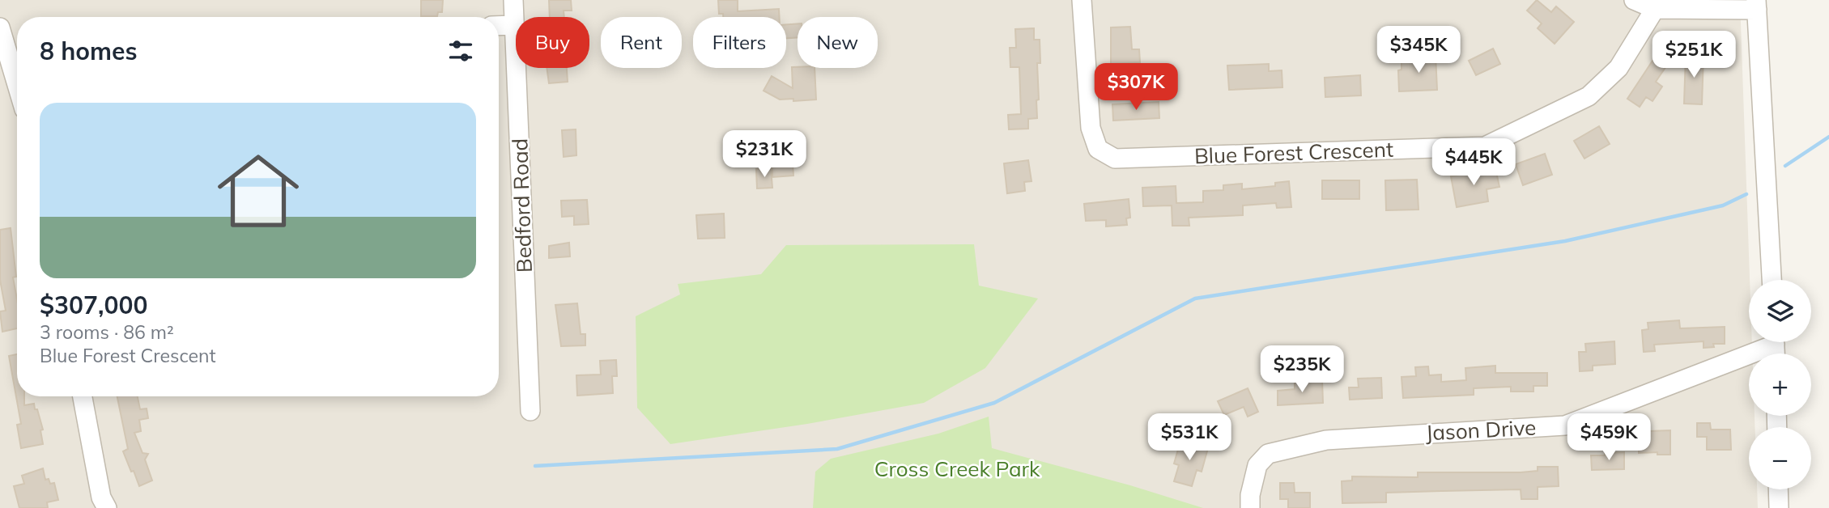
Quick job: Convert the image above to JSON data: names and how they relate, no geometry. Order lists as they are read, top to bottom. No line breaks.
{"streets":{"street":["Blue Forest Crescent","Bedford Road","Jason Drive"]},"parks":["Cross Creek Park"],"page":{"chip":["Buy","Rent","Filters","New"],"heading":"8 homes","price":["$345K","$251K","$307K","$231K","$445K","$235K","$531K","$459K"],"list":[{"name":"$307,000","note":"3 rooms · 86 m² · Blue Forest Crescent"}],"map_buttons":["+","−"]}}
